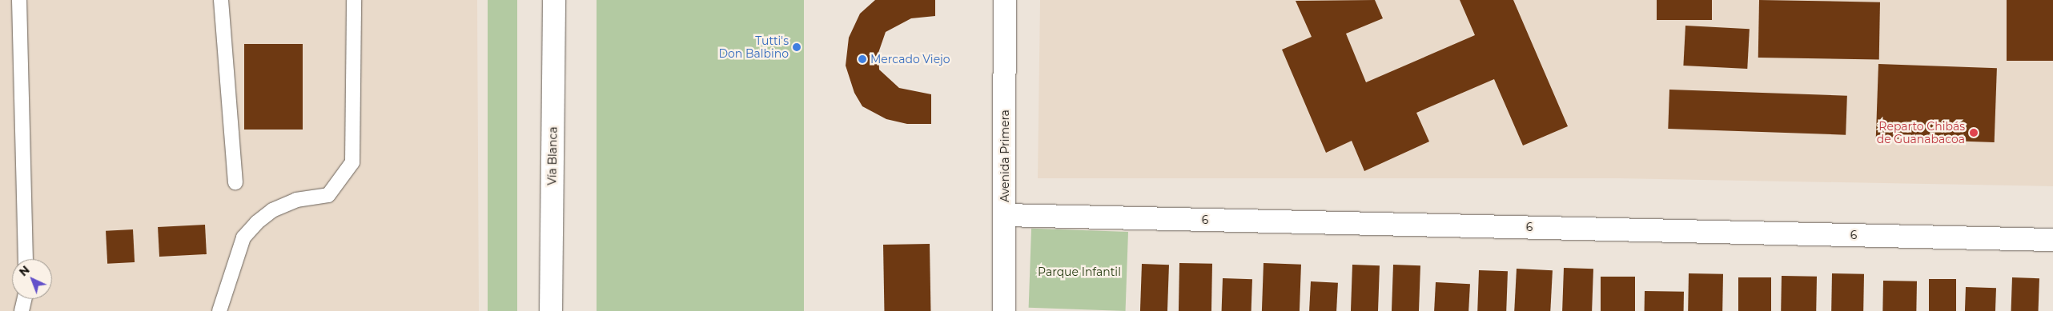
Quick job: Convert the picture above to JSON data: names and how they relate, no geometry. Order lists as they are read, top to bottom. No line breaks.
{"streets":{"street":["Vía Blanca","Avenida Primera","6"]},"crossings":[["Avenida Primera","6"]],"parks":["Parque Infantil"],"places":["Tutti's Don Balbino","Mercado Viejo","Reparto Chibás de Guanabacoa"],"north":"top left"}
